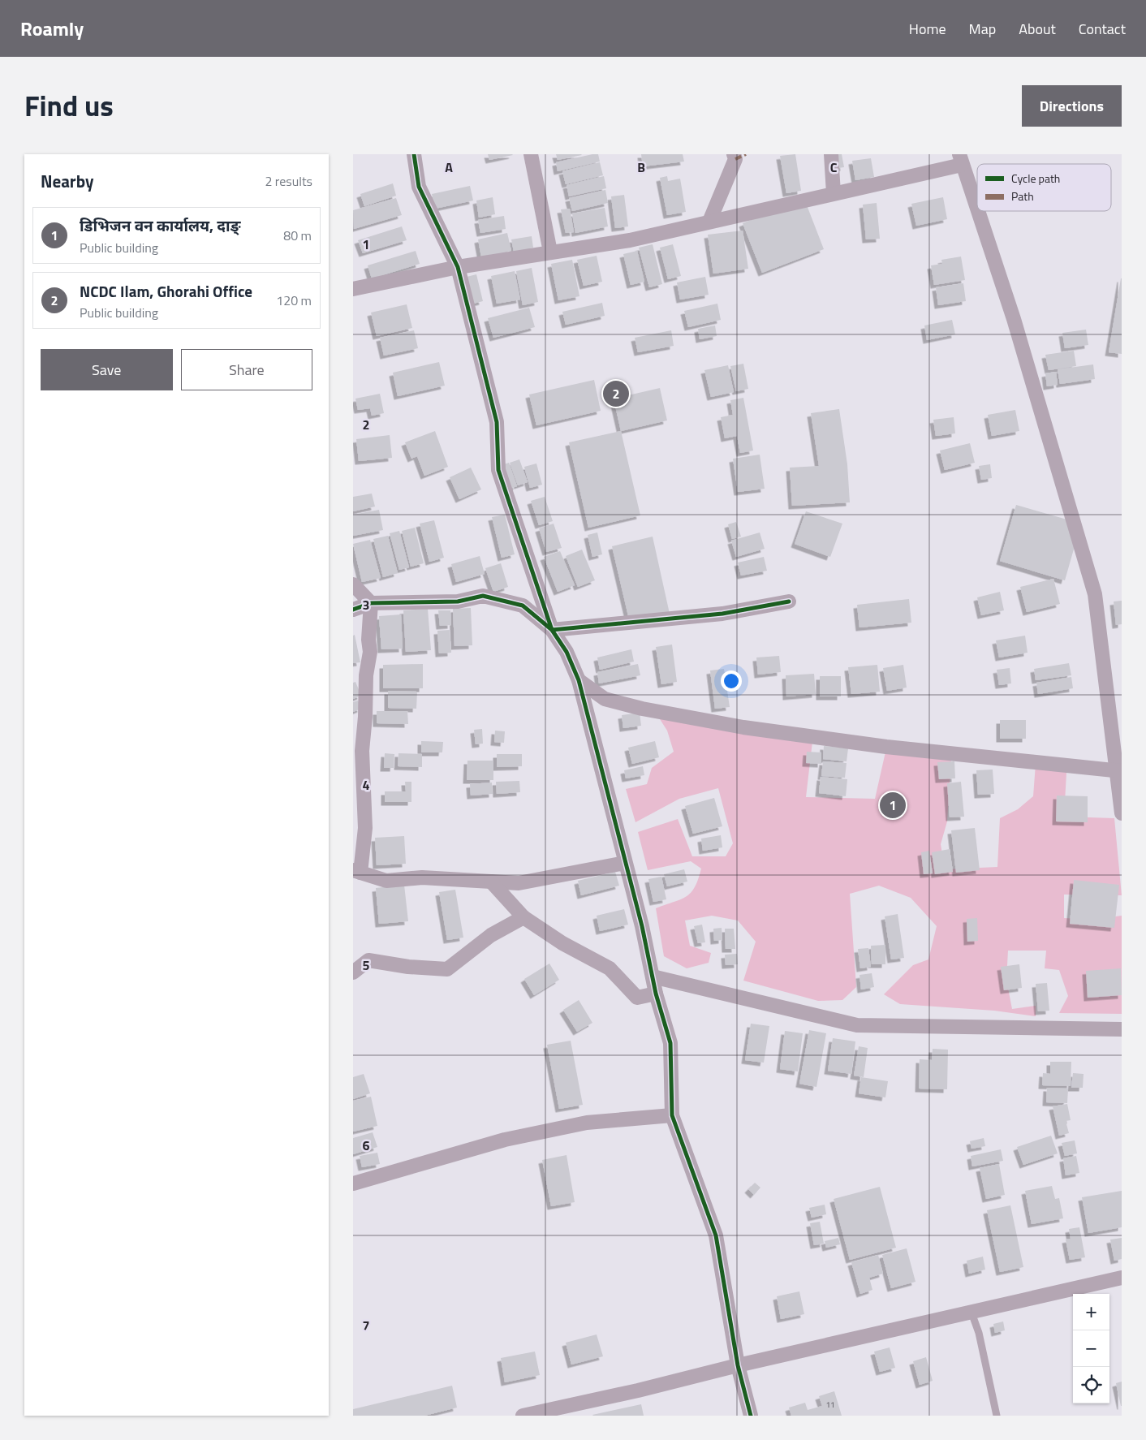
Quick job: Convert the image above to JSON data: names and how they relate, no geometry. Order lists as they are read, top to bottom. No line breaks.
{"house_numbers":["11"],"legend":["Cycle path","Path"],"page":{"header":"Roamly","nav":["Home","Map","About","Contact"],"title":"Find us","buttons":["Directions",["Save","Share"]],"heading":["Nearby","2 results"],"list":[{"mark":"1","name":"डिभिजन वन कार्यालय, दाङ्","note":"Public building","value":"80 m"},{"mark":"2","name":"NCDC Ilam, Ghorahi Office","note":"Public building","value":"120 m"}],"pins":["2","1"],"map_buttons":["+","−"]},"grid":{"columns":["A","B","C"],"rows":["1","2","3","4","5","6","7"]}}
